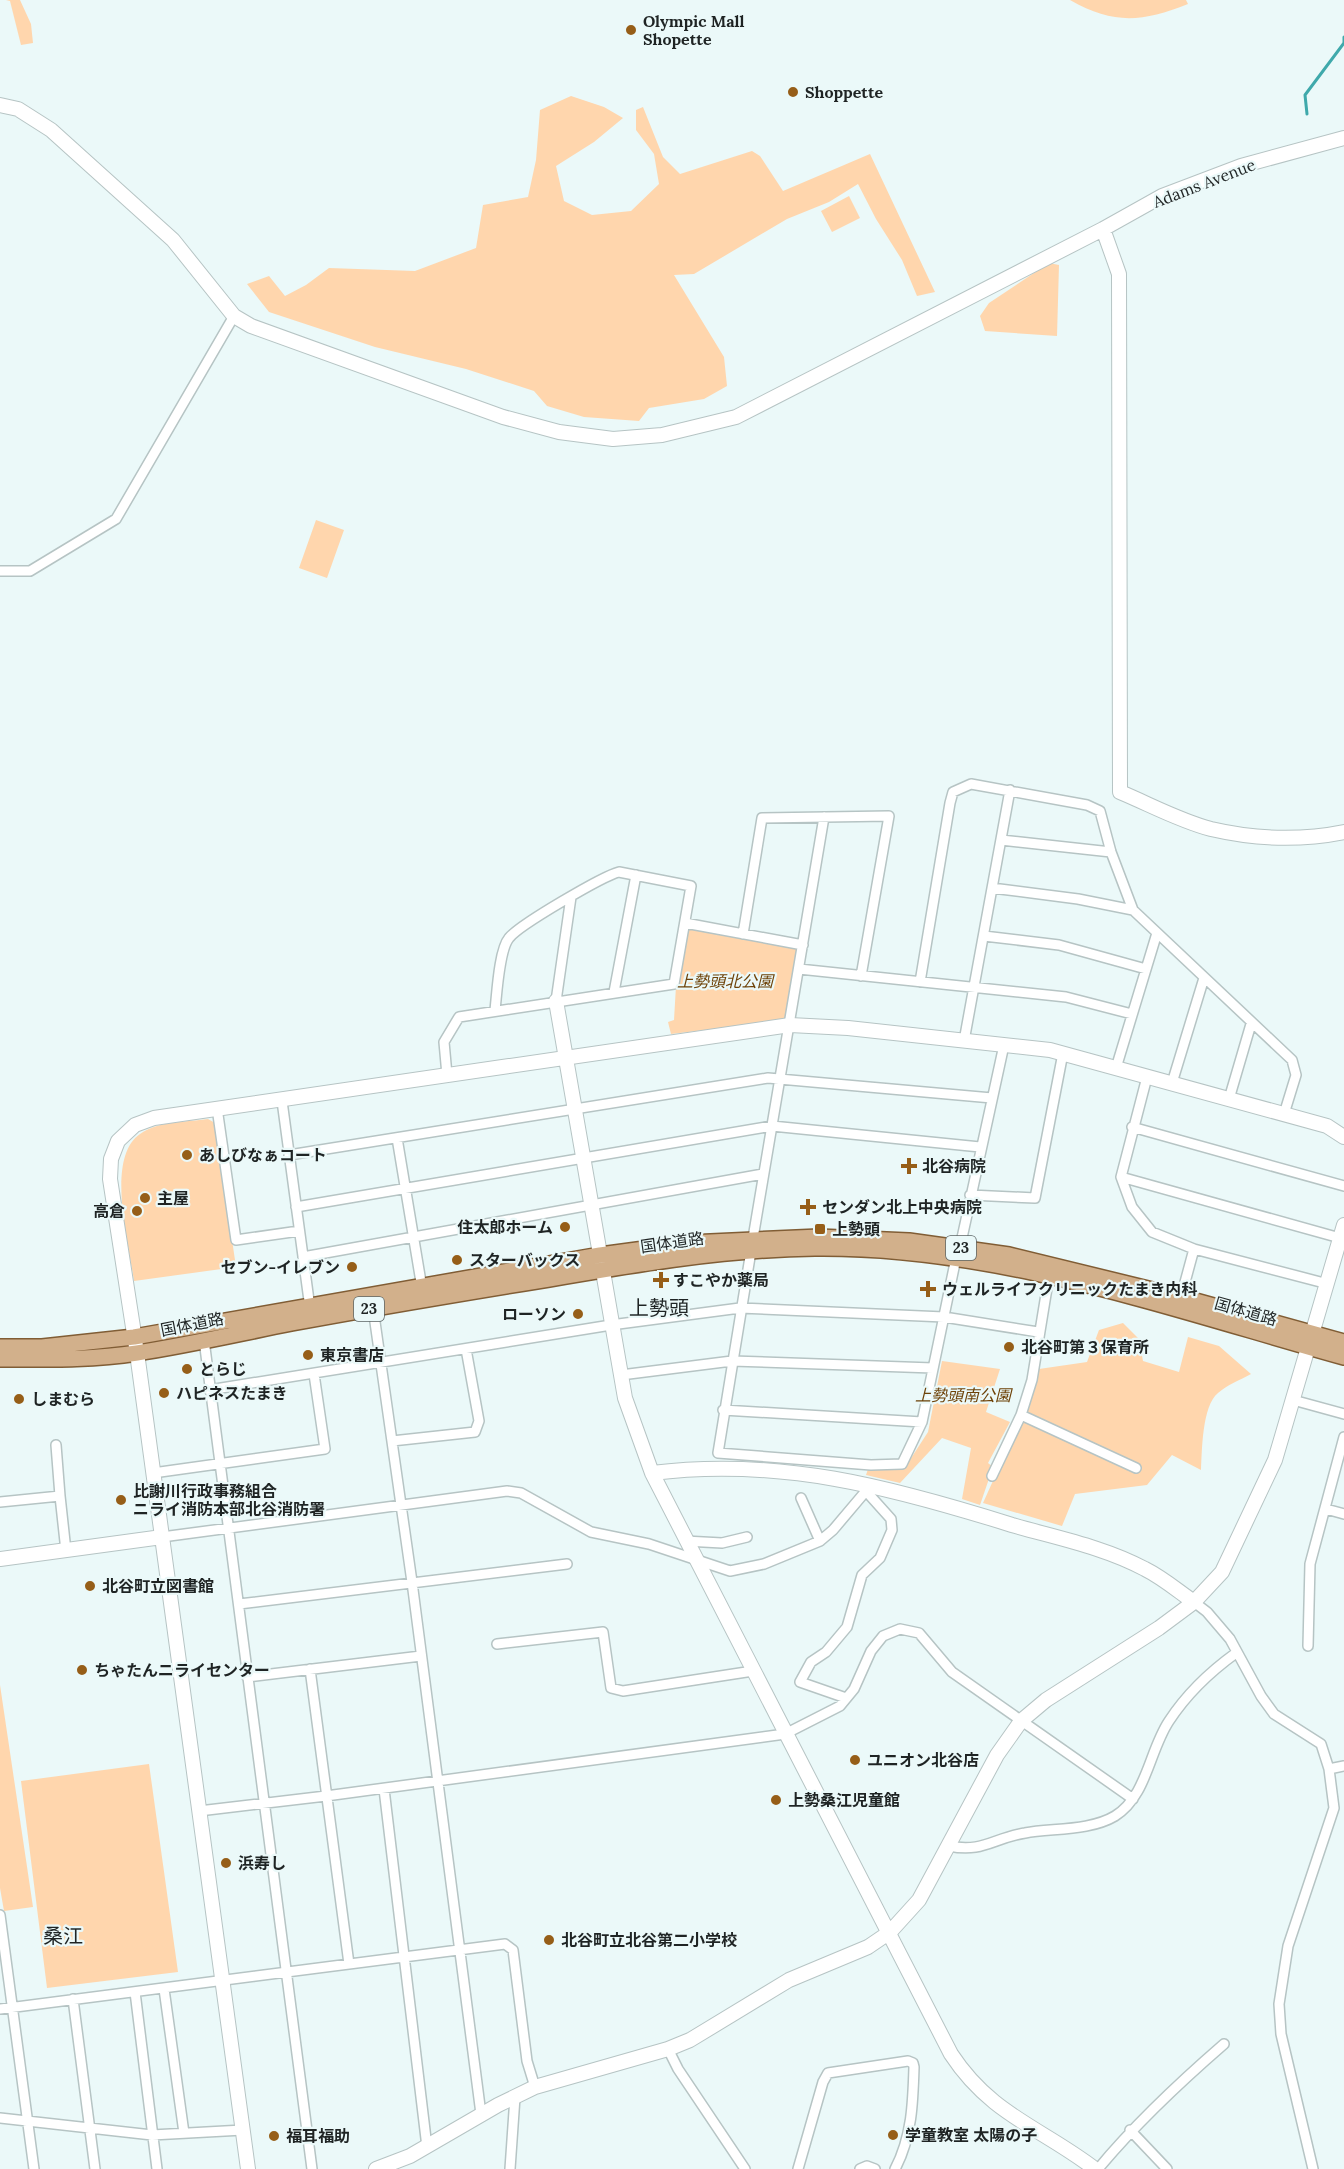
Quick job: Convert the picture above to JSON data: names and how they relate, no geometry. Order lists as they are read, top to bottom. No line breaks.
{"streets":{"main road":["国体道路","23"],"street":["Adams Avenue"]},"districts":["上勢頭","桑江"],"parks":["上勢頭北公園","上勢頭南公園"],"places":{"other":["Olympic Mall Shopette","Shoppette","あしびなぁコート","主屋","高倉","住太郎ホーム","スターバックス","セブン-イレブン","ローソン","北谷町第３保育所","東京書店","とらじ","ハピネスたまき","しまむら","比謝川行政事務組合 ニライ消防本部北谷消防署","北谷町立図書館","ちゃたんニライセンター","ユニオン北谷店","上勢桑江児童館","浜寿し","北谷町立北谷第二小学校","学童教室 太陽の子","福耳福助"],"health":["北谷病院","センダン北上中央病院","すこやか薬局","ウェルライフクリニックたまき内科"],"transit":["上勢頭"]}}
